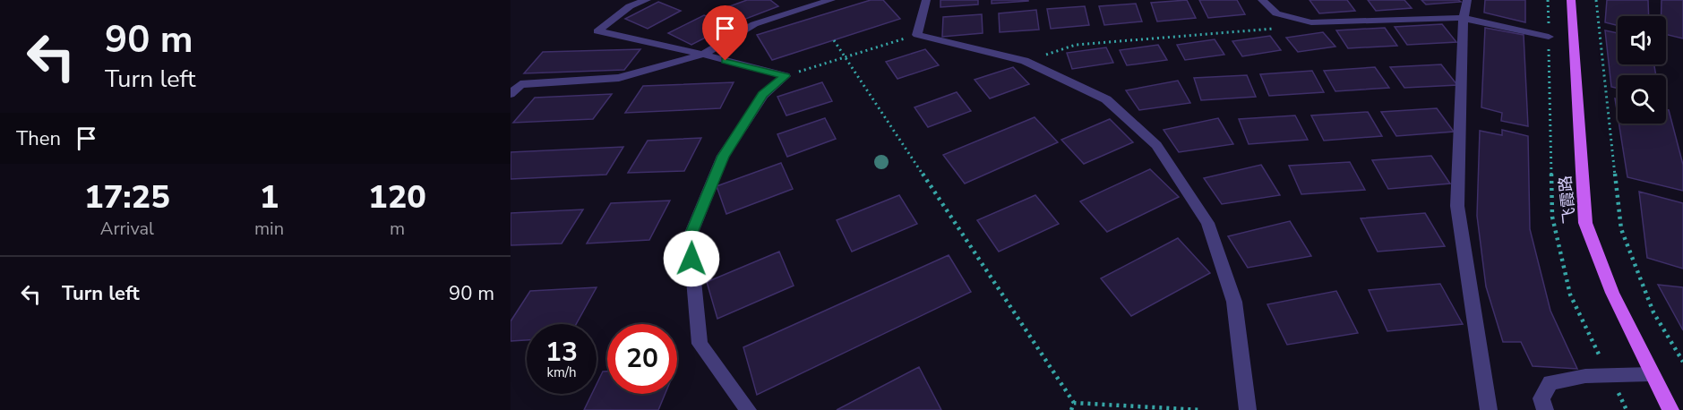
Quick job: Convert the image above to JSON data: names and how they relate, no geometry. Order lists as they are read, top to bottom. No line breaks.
{"streets":{"main road":["飞霞路"]},"page":{"turn":["90 m","Turn left"],"then":"Then","eta":["17:25","Arrival","1","min","120","m"],"list":[{"name":"Turn left","value":"90 m"}],"speed":"13 km/h","limit":"20"}}
